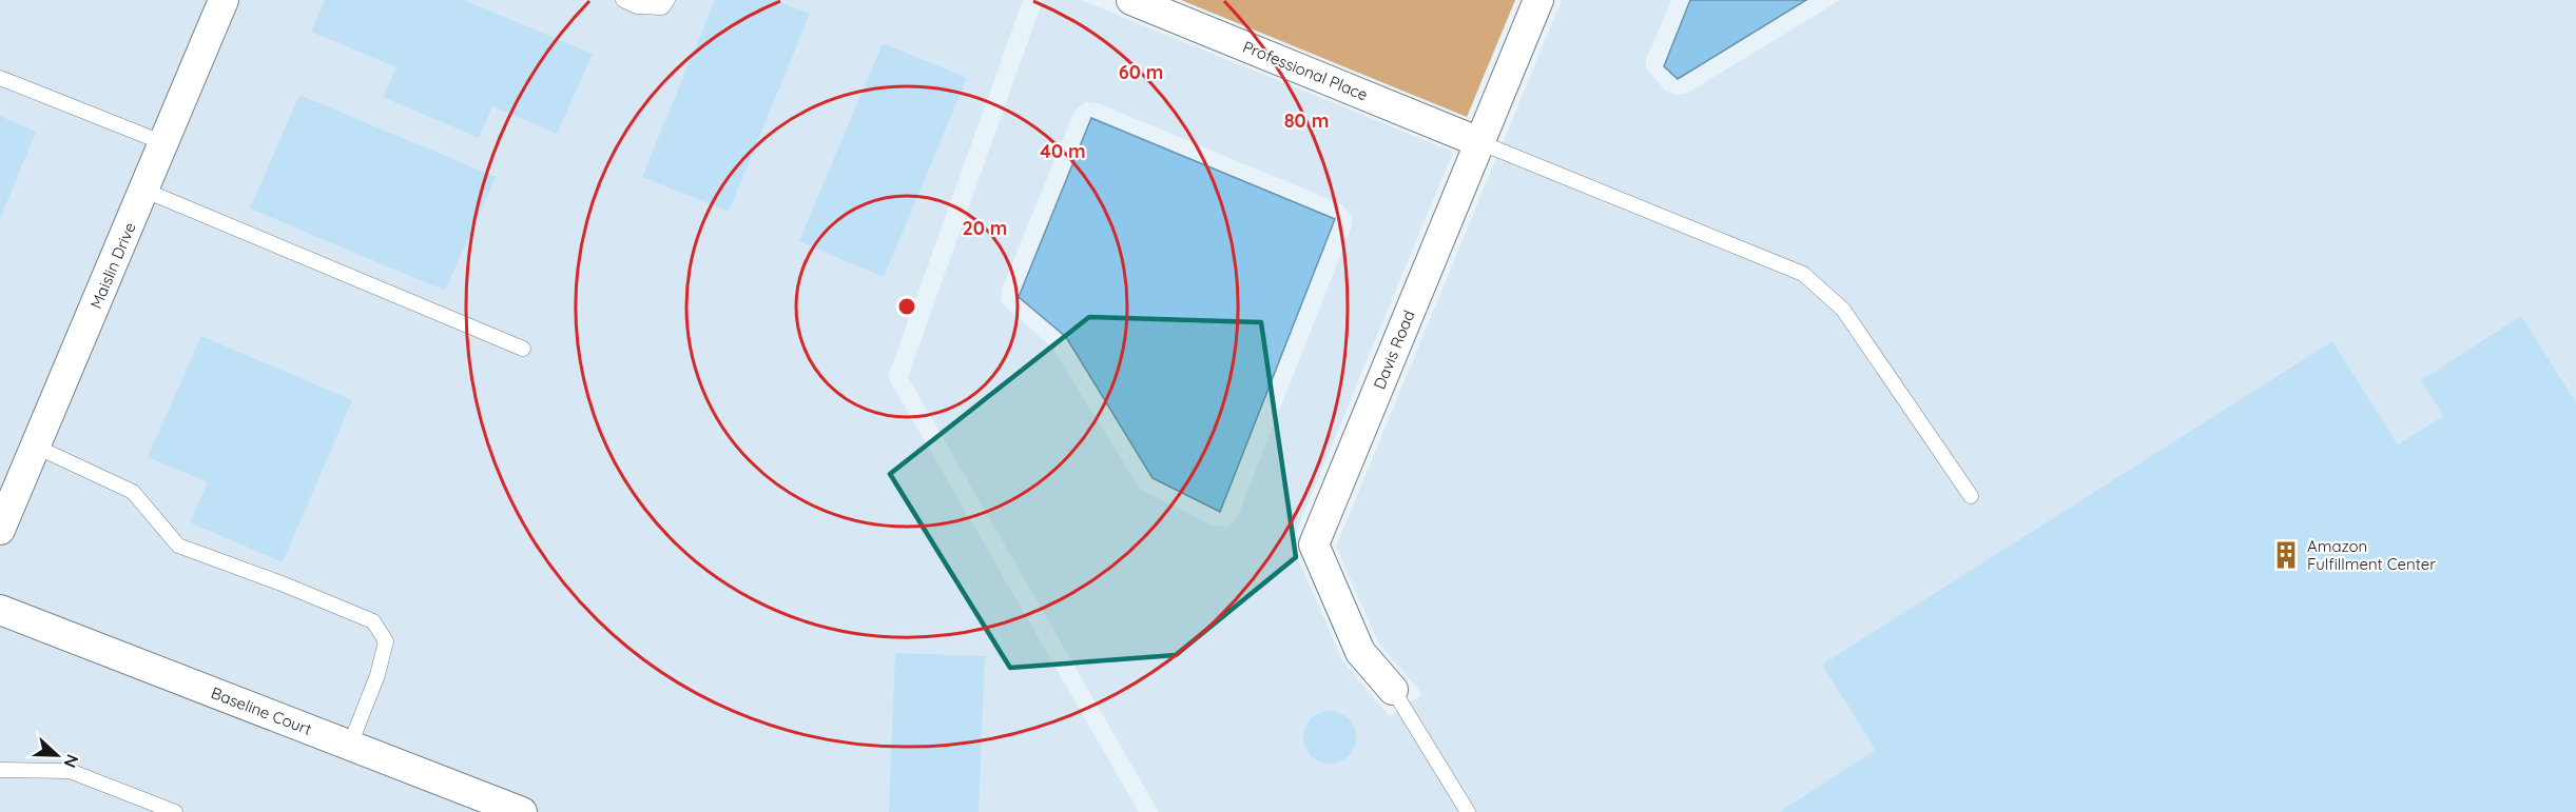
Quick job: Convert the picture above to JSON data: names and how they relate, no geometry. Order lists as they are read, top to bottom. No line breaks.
{"streets":{"street":["Professional Place","Maislin Drive","Davis Road","Baseline Court"]},"crossings":[["Professional Place","Davis Road"]],"places":{"building":["Amazon Fulfillment Center"]},"north":"right","rings":["60 m","80 m","40 m","20 m"]}
